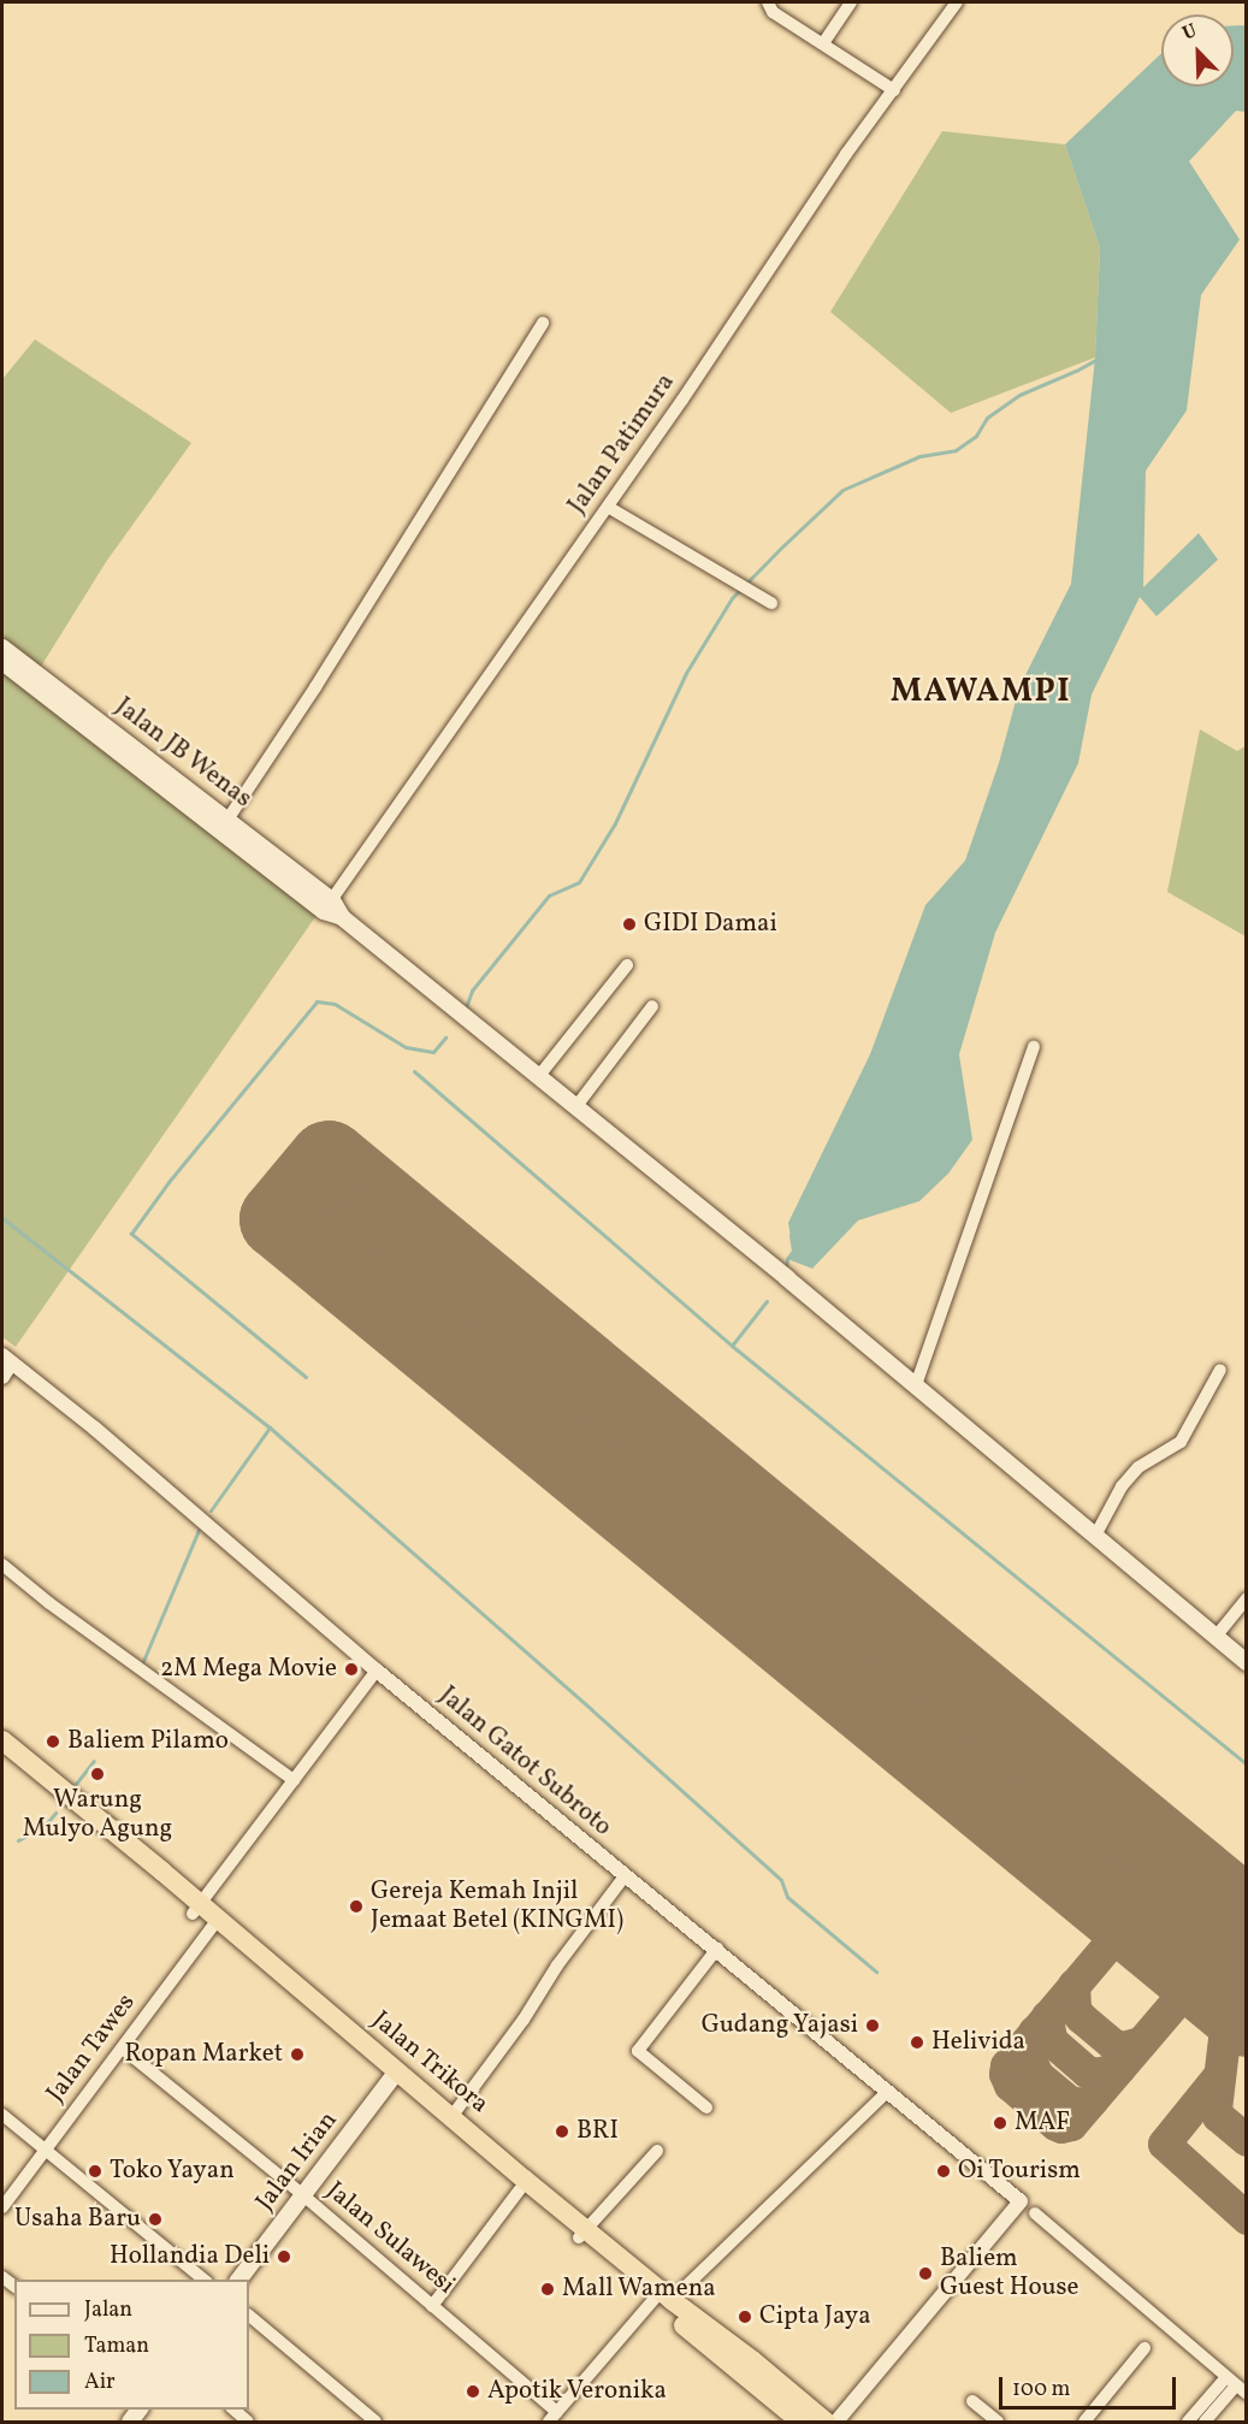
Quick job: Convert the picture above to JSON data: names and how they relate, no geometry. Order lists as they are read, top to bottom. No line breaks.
{"streets":{"highway":["Jalan Trikora"],"main road":["Jalan JB Wenas","Jalan Irian"],"street":["Jalan Patimura","Jalan Gatot Subroto","Jalan Tawes","Jalan Sulawesi"]},"crossings":[["Jalan Patimura","Jalan JB Wenas"],["Jalan Tawes","Jalan Trikora"],["Jalan Tawes","Jalan Sulawesi"],["Jalan Trikora","Jalan Irian"],["Jalan Irian","Jalan Sulawesi"]],"districts":["MAWAMPI"],"places":["GIDI Damai","2M Mega Movie","Baliem Pilamo","Warung Mulyo Agung","Gereja Kemah Injil Jemaat Betel (KINGMI)","Gudang Yajasi","Helivida","Ropan Market","MAF","BRI","Toko Yayan","Oi Tourism","Usaha Baru","Hollandia Deli","Baliem Guest House","Mall Wamena","Cipta Jaya","Apotik Veronika"],"legend":["Jalan","Taman","Air"],"scale_bar":"100 m","north":"top left"}
